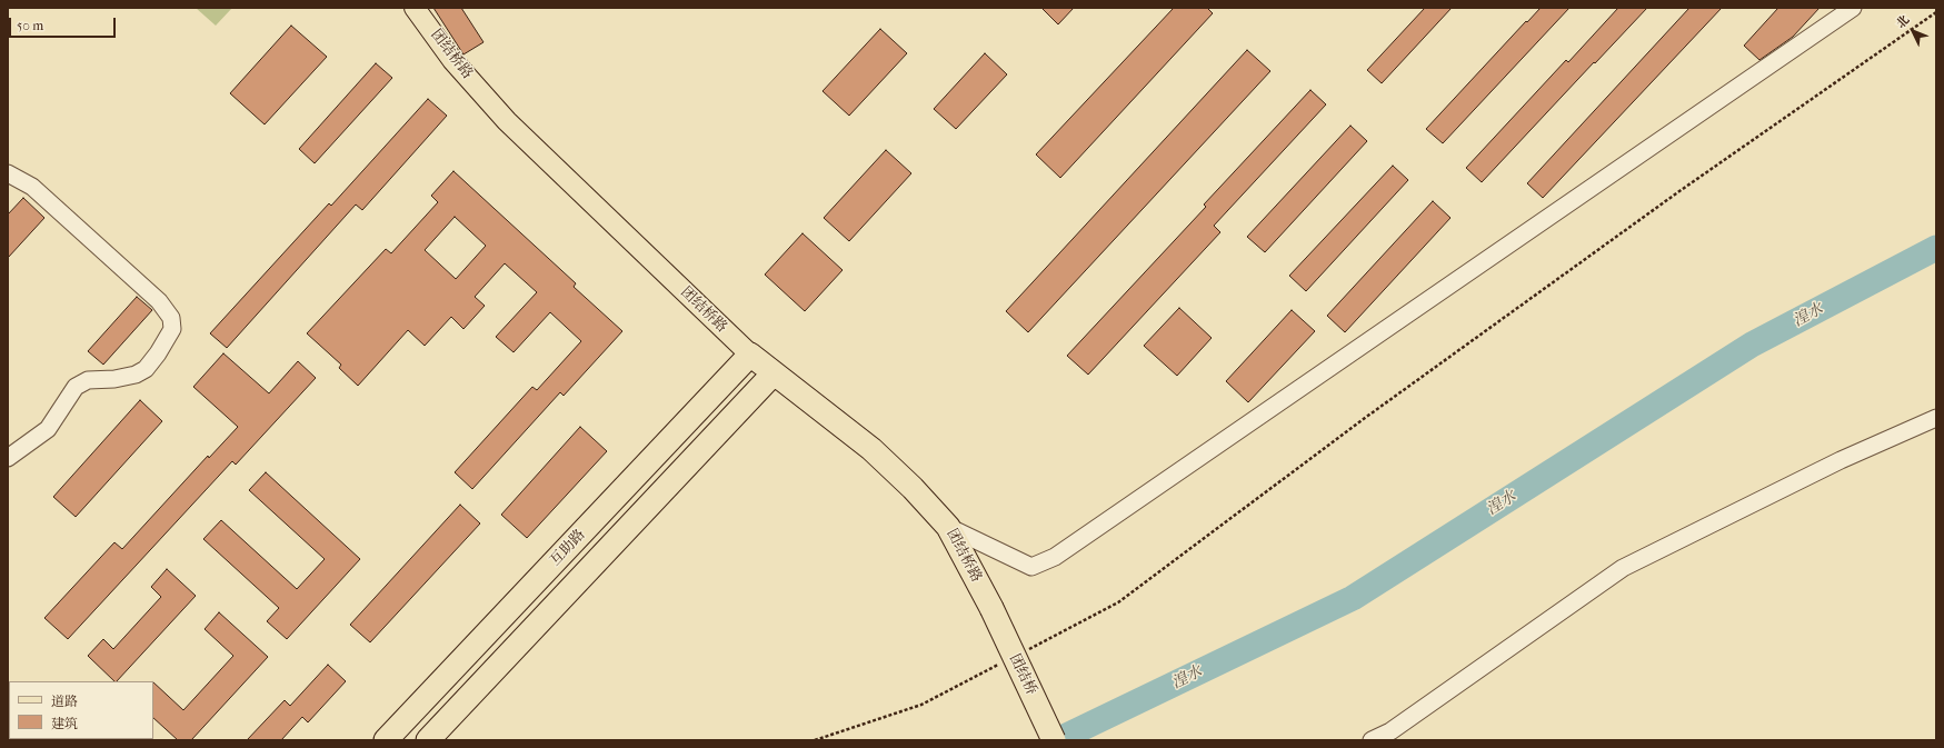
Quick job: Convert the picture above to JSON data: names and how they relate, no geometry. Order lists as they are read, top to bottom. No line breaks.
{"streets":{"highway":["团结桥路","互助路","团结桥"]},"crossings":[["团结桥路","互助路"],["团结桥路","团结桥"]],"water":["湟水"],"legend":["道路","建筑"],"scale_bar":"50 m","north":"top left"}
